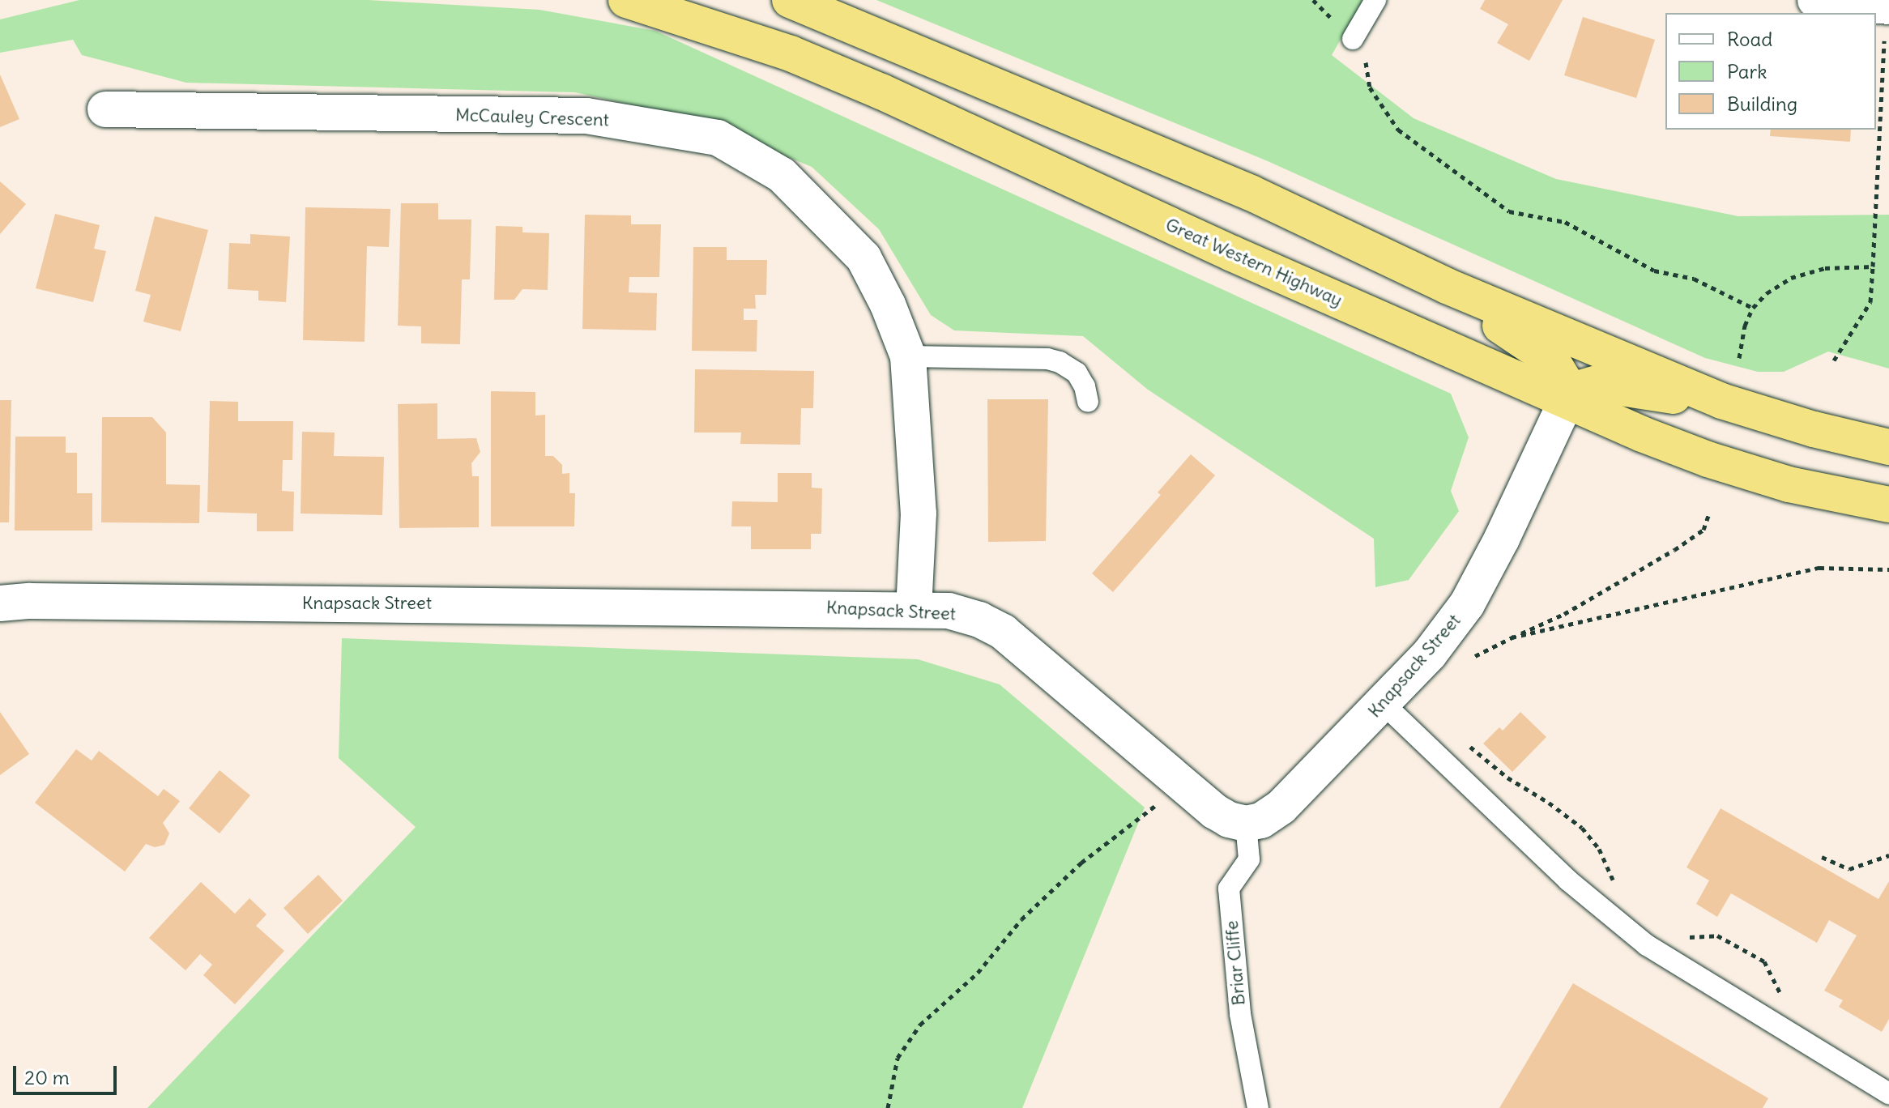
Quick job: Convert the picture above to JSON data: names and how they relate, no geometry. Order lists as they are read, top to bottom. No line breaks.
{"streets":{"highway":["Great Western Highway"],"street":["McCauley Crescent","Knapsack Street"],"lane":["Briar Cliffe"]},"crossings":[["McCauley Crescent","Knapsack Street"],["Great Western Highway","Knapsack Street"],["Knapsack Street","Briar Cliffe"]],"legend":["Road","Park","Building"],"scale_bar":"20 m"}
